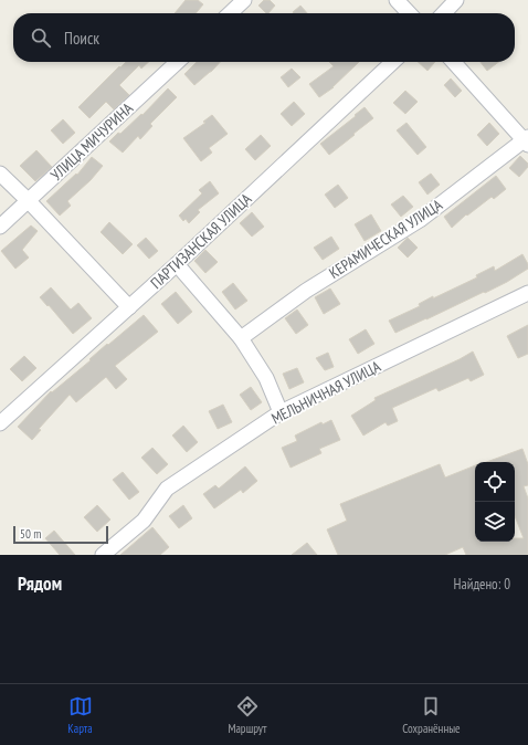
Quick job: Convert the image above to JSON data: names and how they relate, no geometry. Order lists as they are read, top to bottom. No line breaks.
{"streets":{"street":["УЛИЦА МИЧУРИНА","КЕРАМИЧЕСКАЯ УЛИЦА","ПАРТИЗАНСКАЯ УЛИЦА","МЕЛЬНИЧНАЯ УЛИЦА"]},"scale_bar":"50 m","page":{"search":"Поиск","scale":"50 m","heading":["Рядом","Найдено: 0"],"nav":["Карта","Маршрут","Сохранённые"]}}
